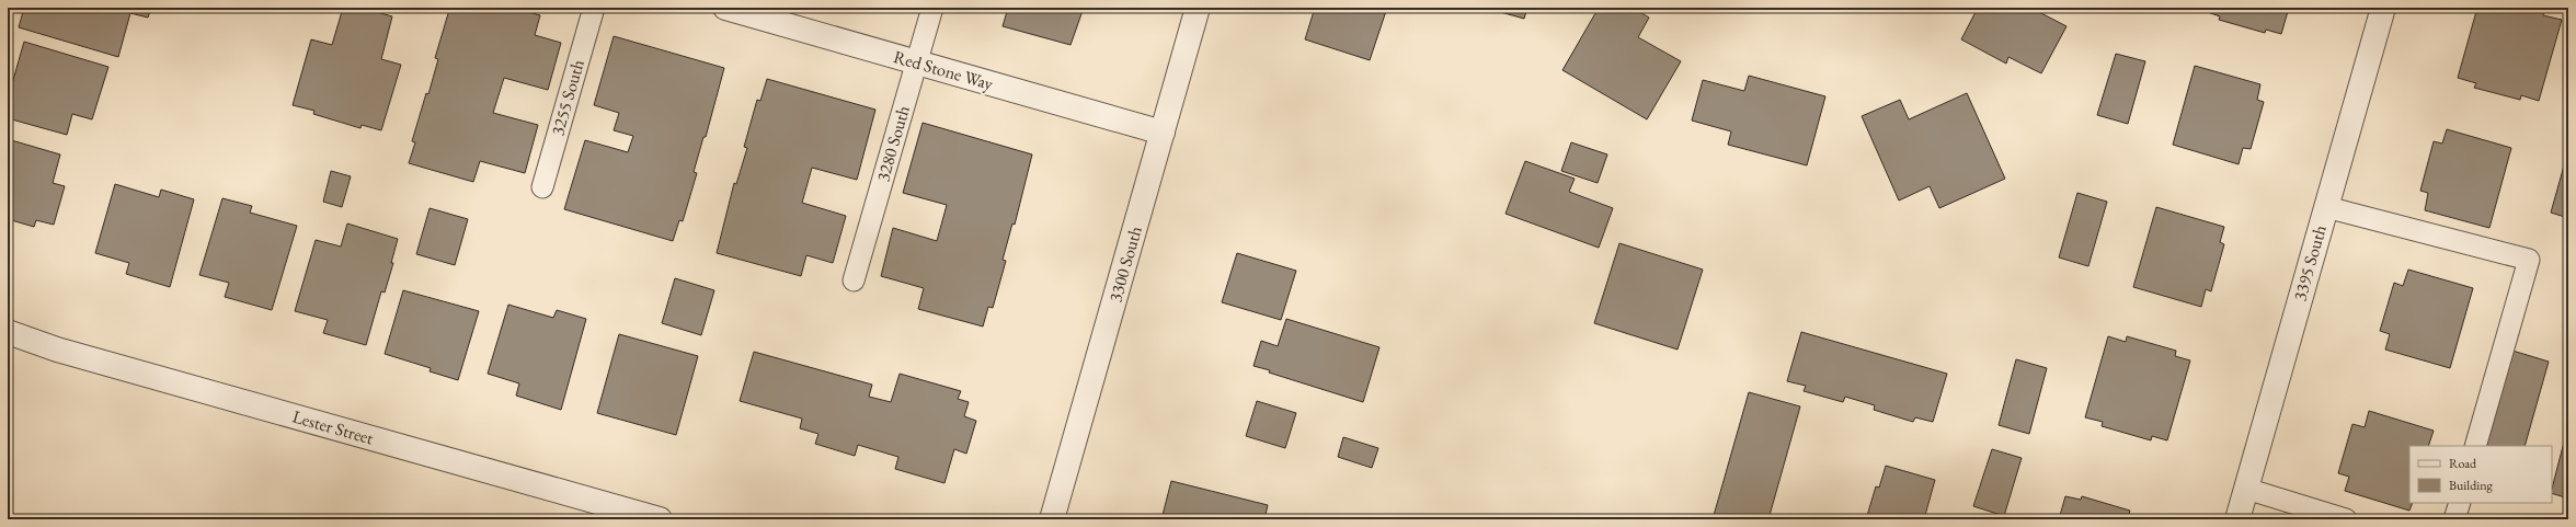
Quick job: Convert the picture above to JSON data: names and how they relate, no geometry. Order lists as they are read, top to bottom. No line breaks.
{"streets":{"street":["Red Stone Way","3395 South","3300 South","Lester Street"],"lane":["3255 South","3280 South"]},"crossings":[["Red Stone Way","3280 South"],["Red Stone Way","3300 South"]],"legend":["Road","Building"]}
